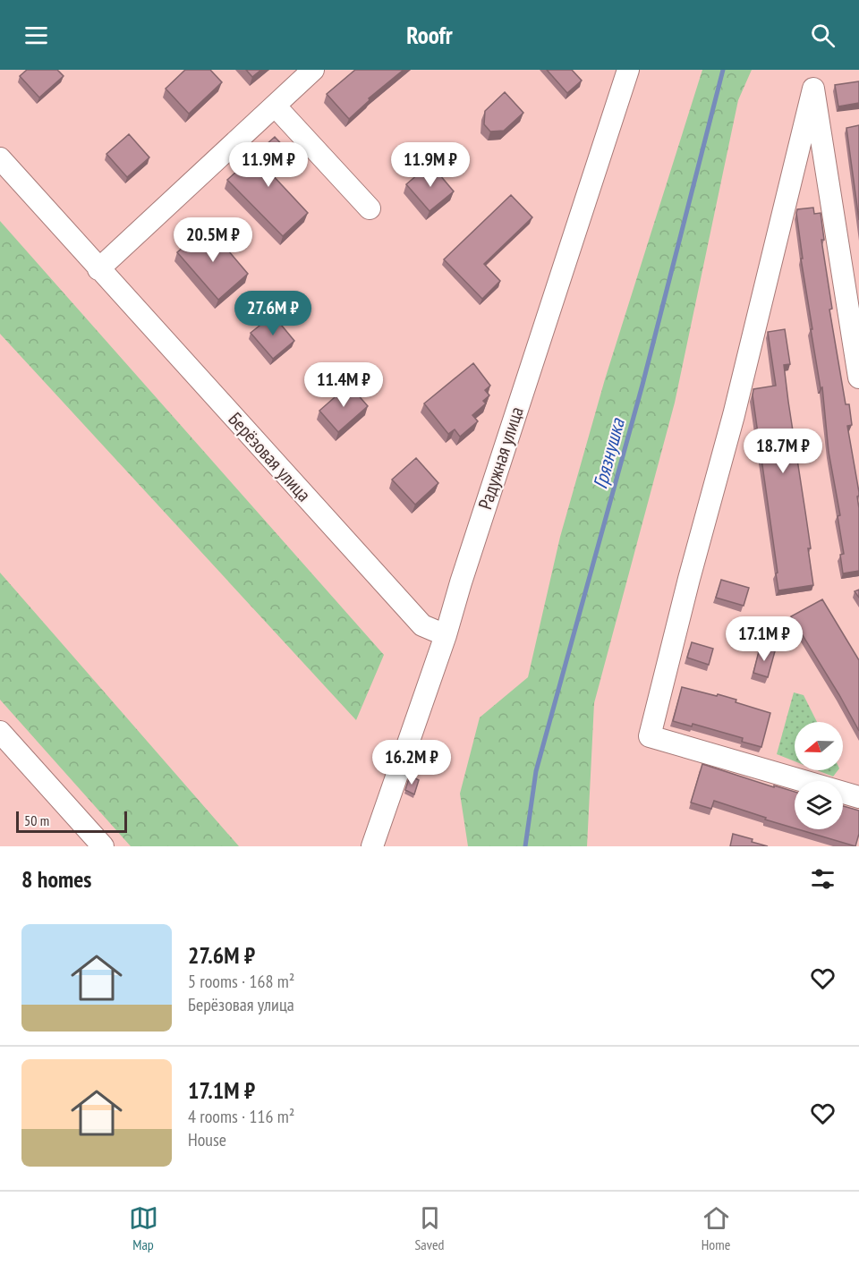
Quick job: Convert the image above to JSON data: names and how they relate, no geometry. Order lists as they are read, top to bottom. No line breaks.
{"streets":{"street":["Берёзовая улица","Радужная улица"]},"crossings":[["Берёзовая улица","Радужная улица"]],"water":["Грязнушка"],"scale_bar":"50 m","north":"left","page":{"header":"Roofr","price":["11.9M ₽","11.9M ₽","20.5M ₽","27.6M ₽","11.4M ₽","18.7M ₽","17.1M ₽","16.2M ₽"],"scale":"50 m","heading":"8 homes","list":[{"name":"27.6M ₽","note":"5 rooms · 168 m² · Берёзовая улица"},{"name":"17.1M ₽","note":"4 rooms · 116 m² · House"}],"tabs":["Map","Saved","Home"]}}
